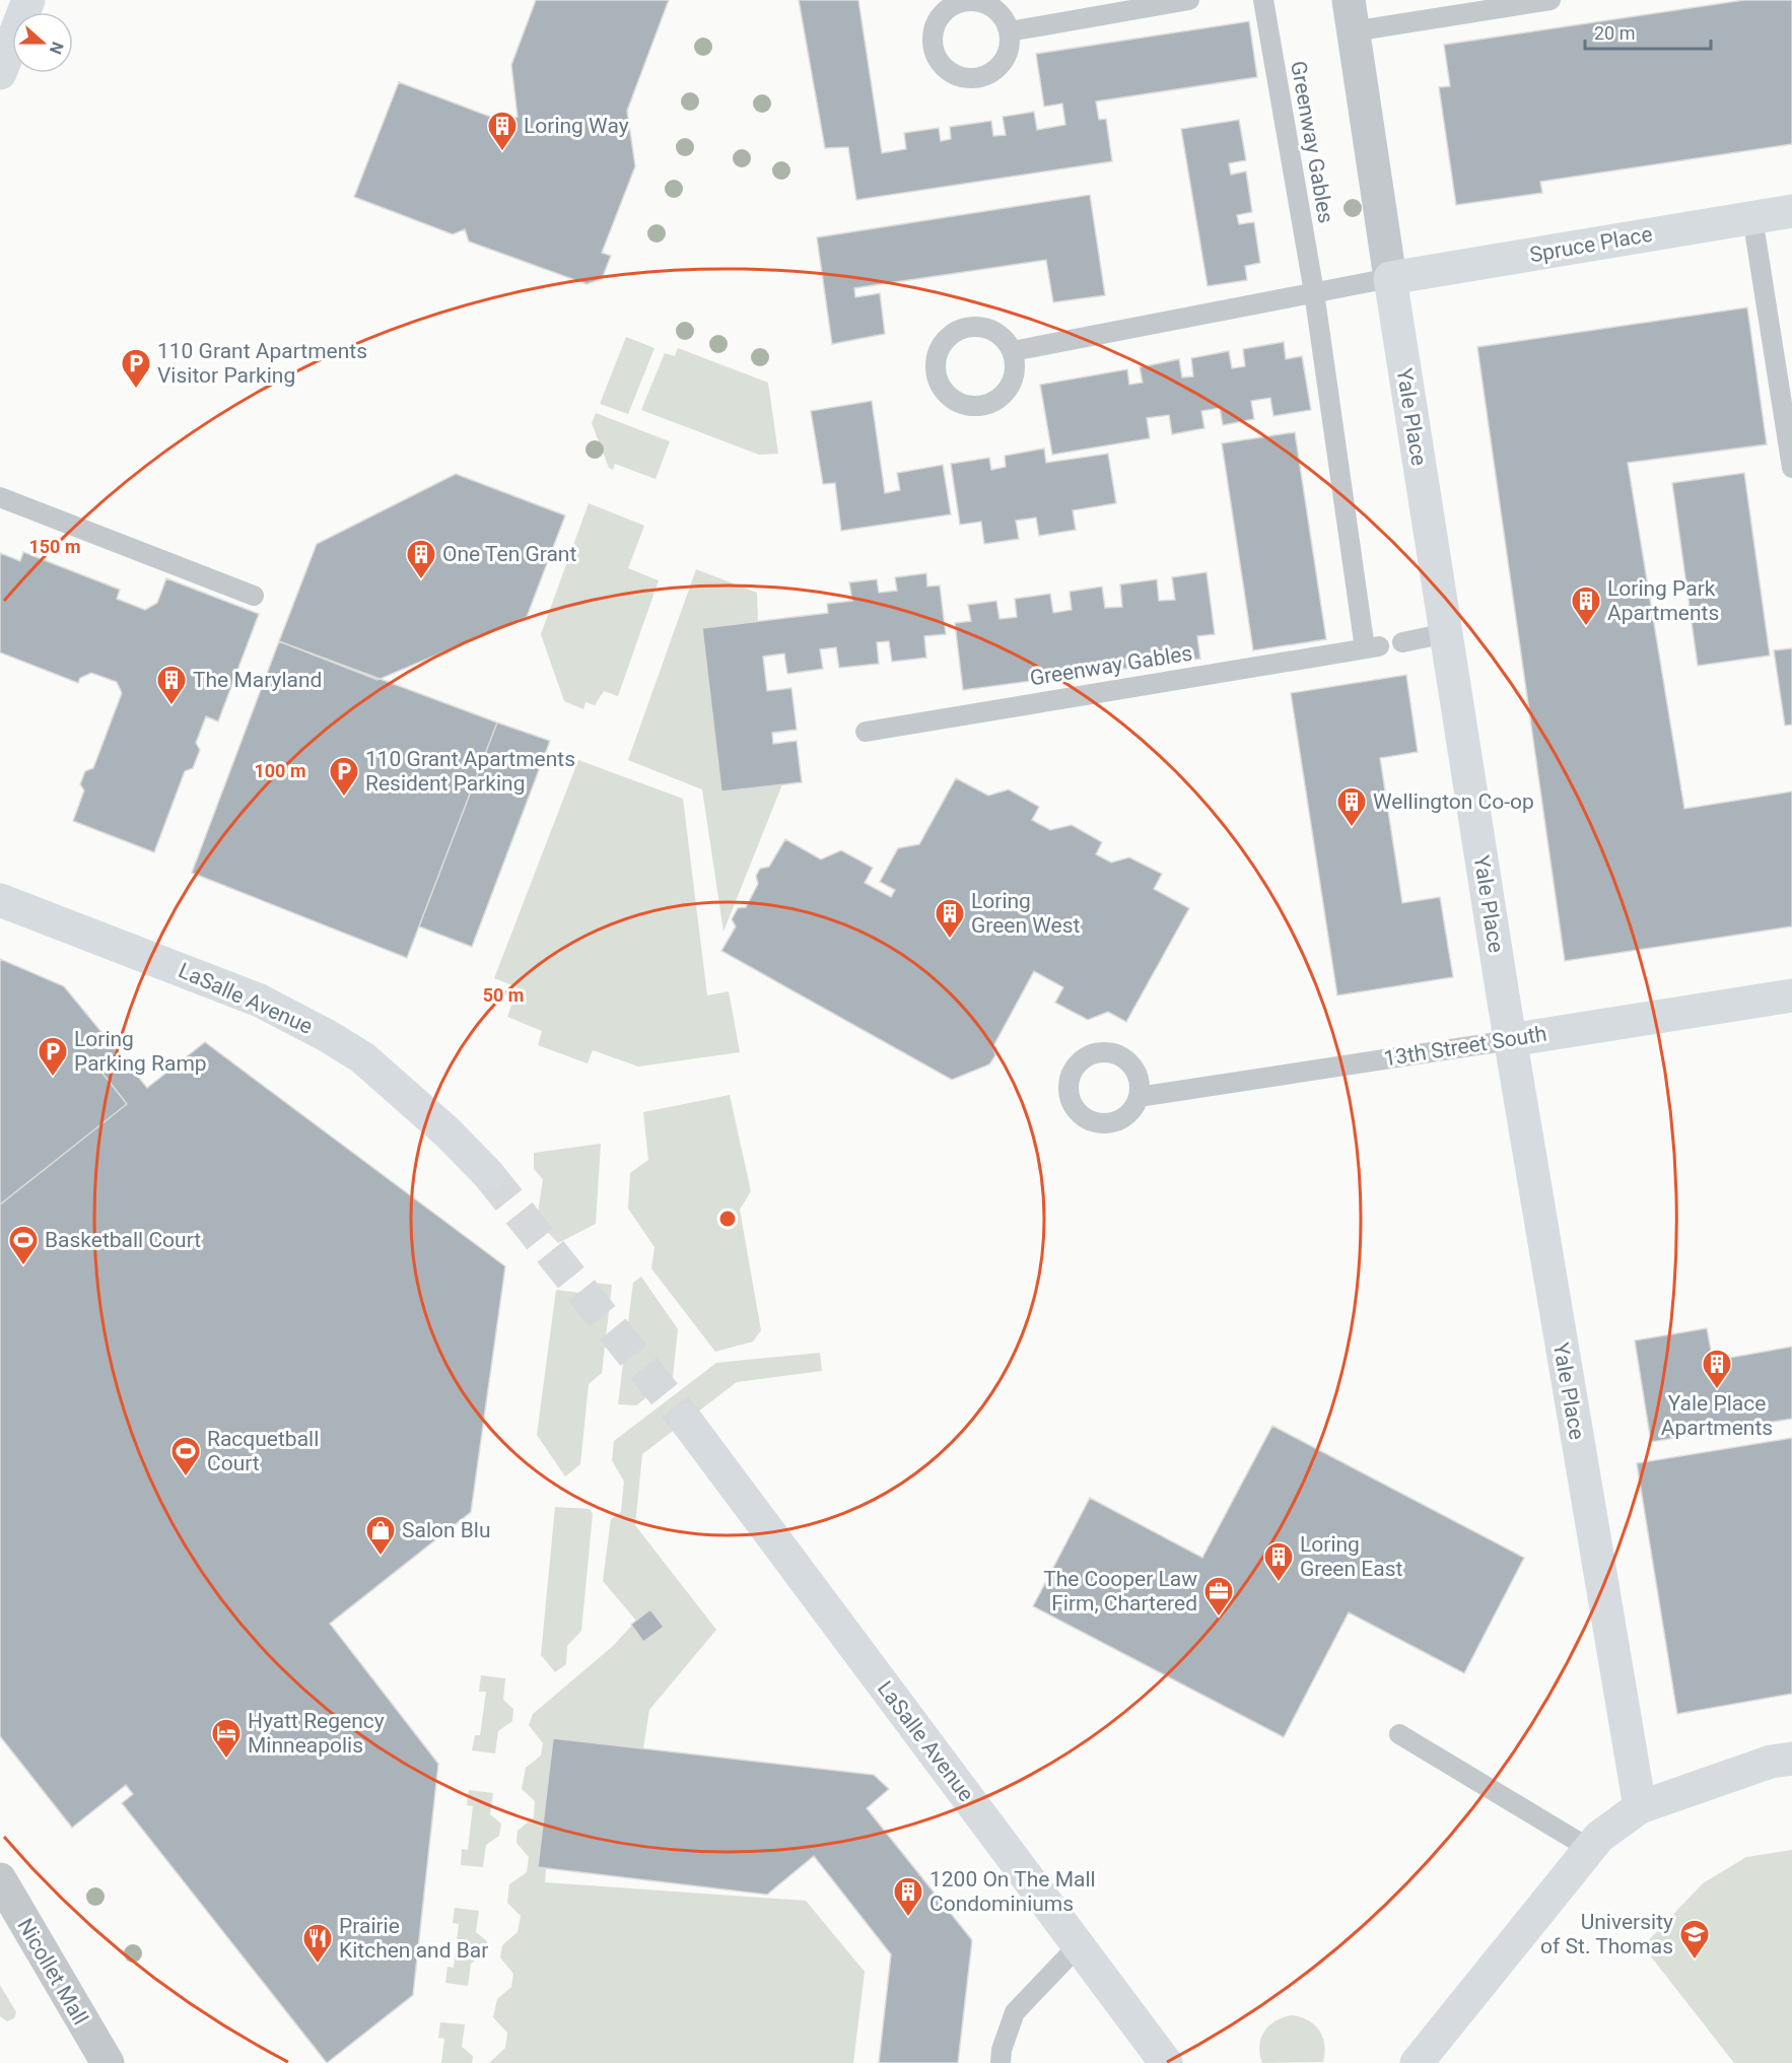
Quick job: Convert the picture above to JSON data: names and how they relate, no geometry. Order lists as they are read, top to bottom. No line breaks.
{"streets":{"street":["Spruce Place","Yale Place","LaSalle Avenue","13th Street South","Nicollet Mall"],"lane":["Greenway Gables"]},"crossings":[["Spruce Place","Yale Place"],["Yale Place","13th Street South"]],"places":{"building":["Loring Way","One Ten Grant","Loring Park Apartments","The Maryland","Wellington Co-op","Loring Green West","Yale Place Apartments","Loring Green East","1200 On The Mall Condominiums"],"parking":["110 Grant Apartments Visitor Parking","110 Grant Apartments Resident Parking","Loring Parking Ramp"],"sports":["Basketball Court","Racquetball Court"],"shop":["Salon Blu"],"office":["The Cooper Law Firm, Chartered"],"hotel":["Hyatt Regency Minneapolis"],"school or university":["University of St. Thomas"],"restaurant":["Prairie Kitchen and Bar"]},"scale_bar":"20 m","north":"right","rings":["150 m","100 m","50 m"]}
